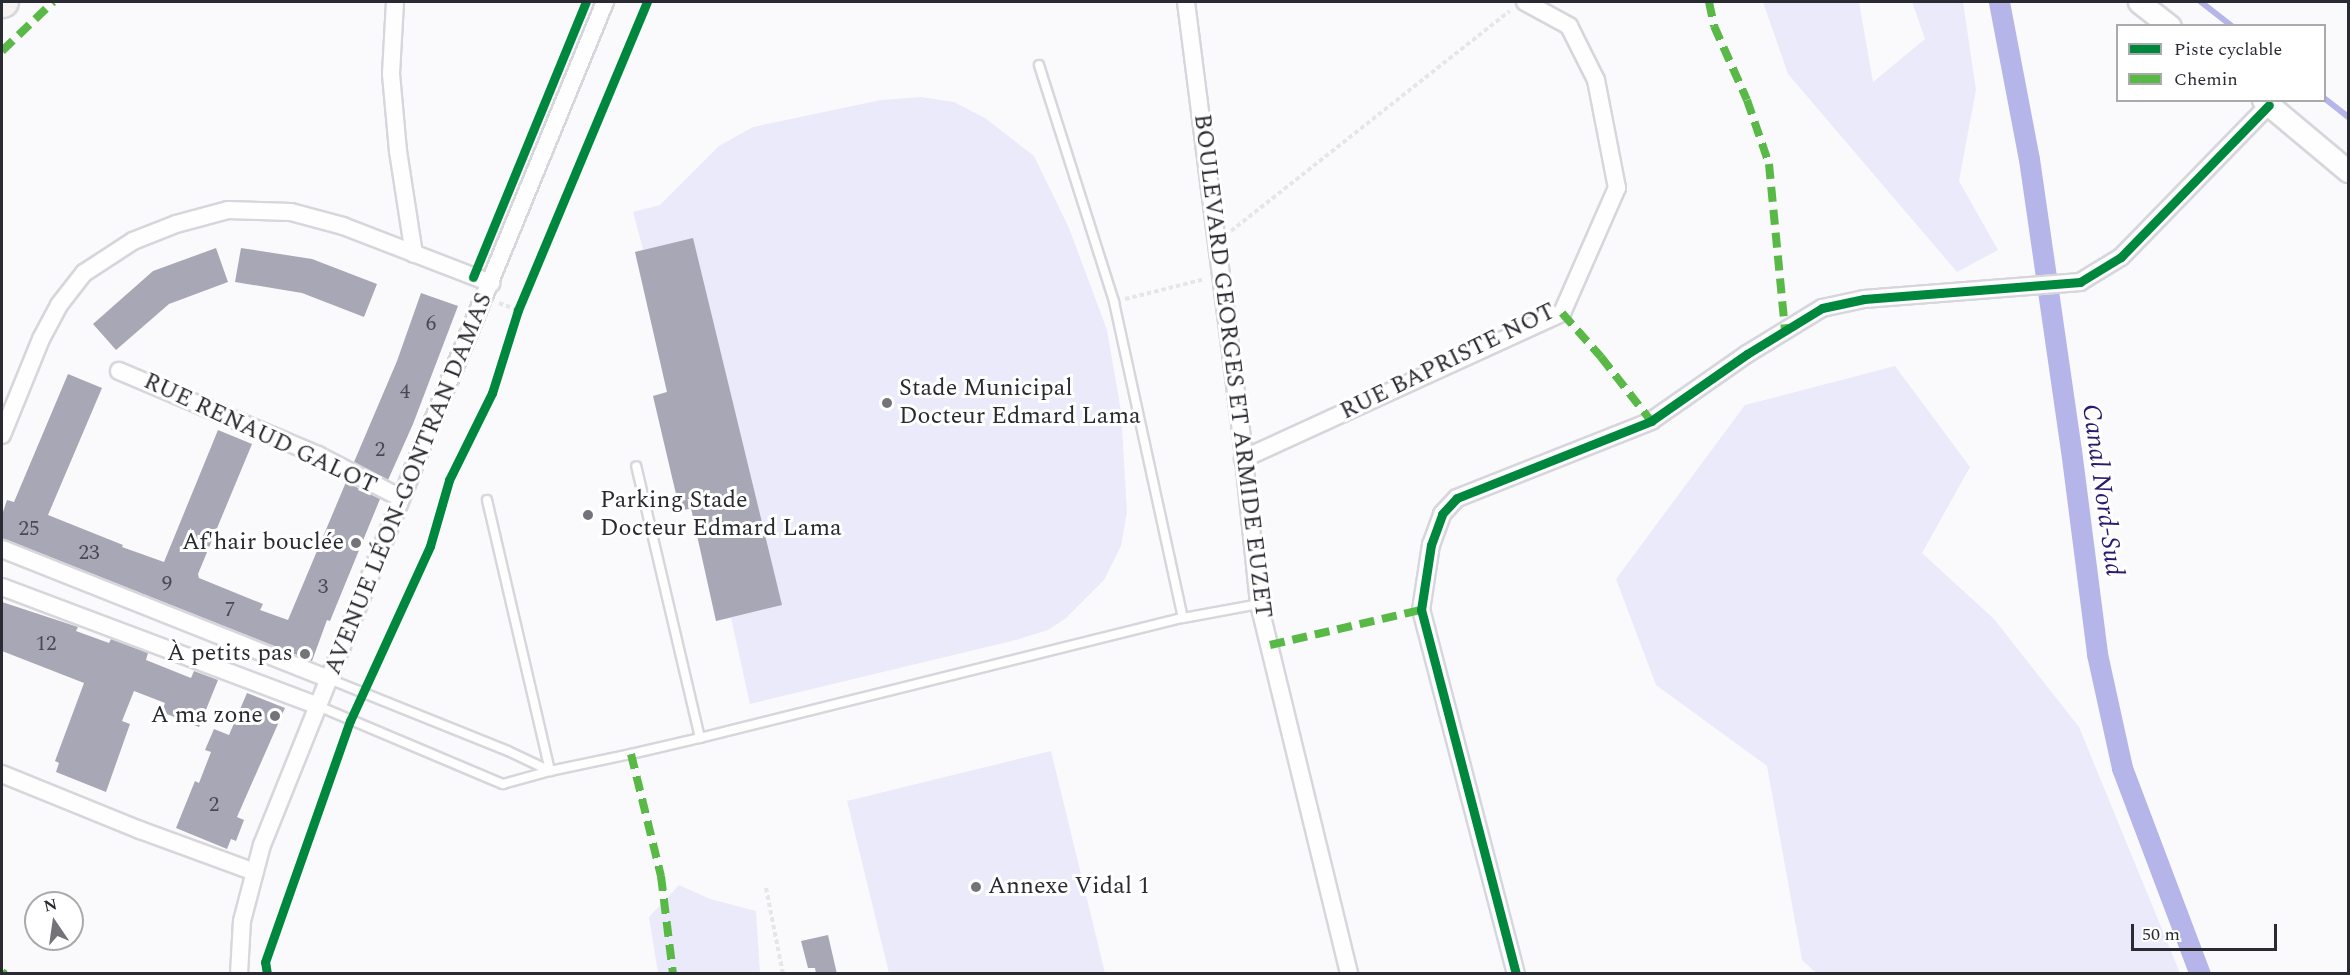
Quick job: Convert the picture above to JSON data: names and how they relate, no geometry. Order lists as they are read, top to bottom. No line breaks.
{"streets":{"street":["RUE BAPRISTE NOT","BOULEVARD GEORGES ET ARMIDE EUZET","RUE RENAUD GALOT","AVENUE LÉON-GONTRAN DAMAS"]},"crossings":[["RUE BAPRISTE NOT","BOULEVARD GEORGES ET ARMIDE EUZET"],["RUE RENAUD GALOT","AVENUE LÉON-GONTRAN DAMAS"]],"water":["Canal Nord-Sud"],"places":["Stade Municipal Docteur Edmard Lama","Parking Stade Docteur Edmard Lama","Af'hair bouclée","À petits pas","A ma zone","Annexe Vidal 1"],"house_numbers":["6","4","2","25","23","9","3","7","12","2"],"legend":["Piste cyclable","Chemin"],"scale_bar":"50 m","north":"top"}
